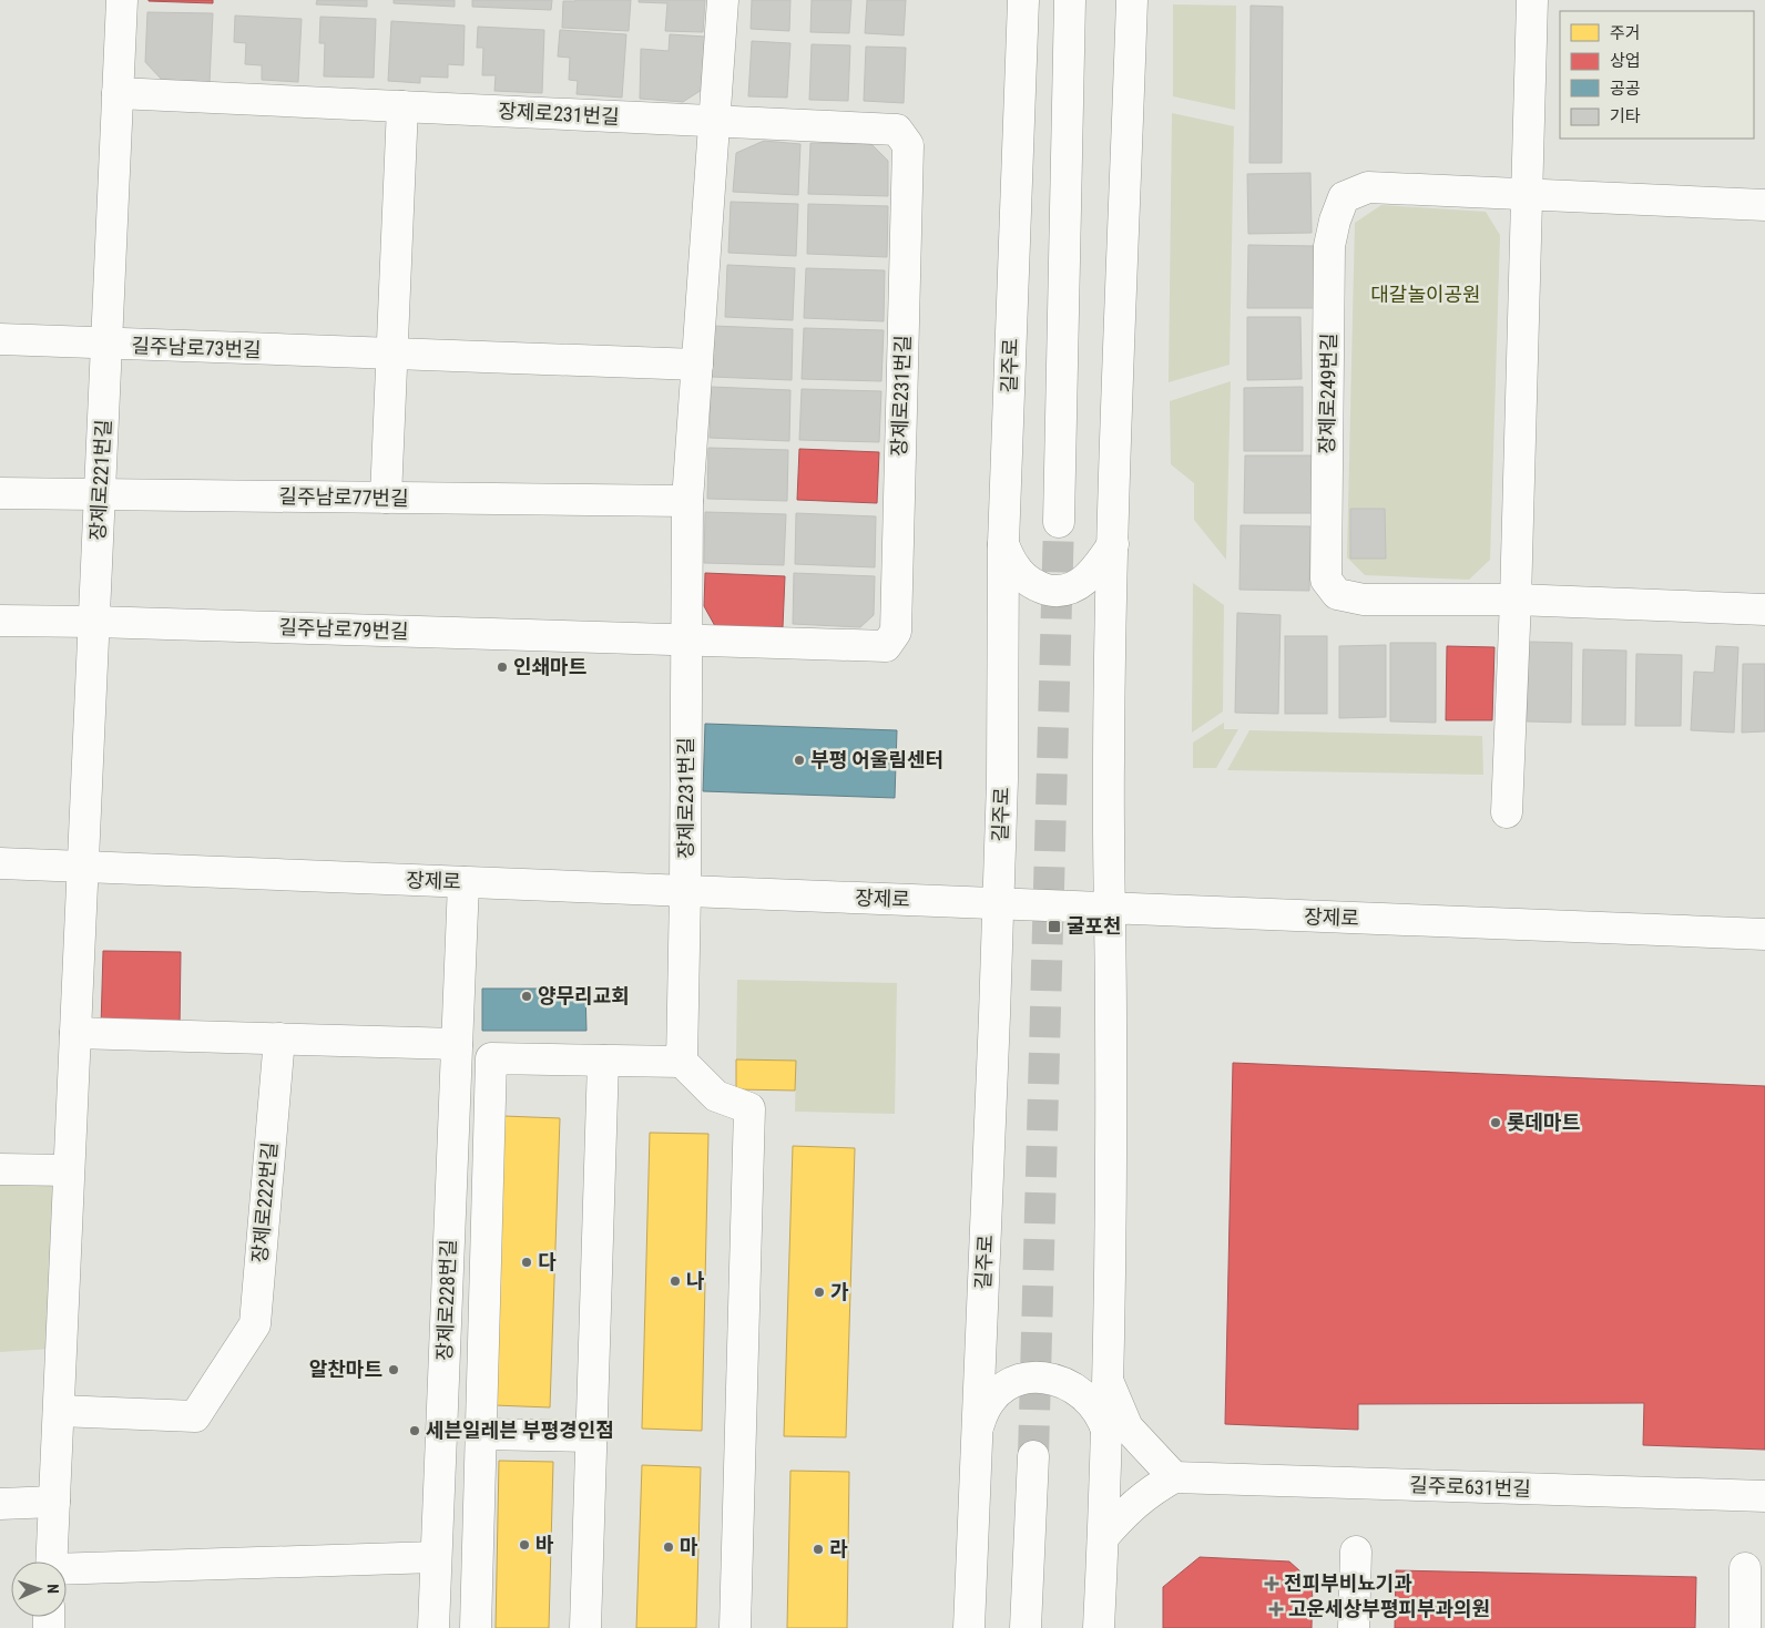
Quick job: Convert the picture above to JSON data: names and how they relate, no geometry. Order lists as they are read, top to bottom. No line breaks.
{"streets":{"main road":["장제로231번길","길주남로73번길","길주로","장제로249번길","장제로221번길","길주남로77번길","길주남로79번길","장제로","장제로222번길","장제로228번길","길주로631번길"]},"crossings":[["장제로231번길","길주남로73번길"],["장제로231번길","길주남로77번길"],["장제로231번길","길주남로79번길"],["장제로231번길","장제로"],["길주남로73번길","장제로221번길"],["길주로","장제로"],["장제로221번길","길주남로77번길"],["장제로221번길","길주남로79번길"],["장제로221번길","장제로"],["장제로","장제로228번길"]],"parks":["대갈놀이공원"],"places":{"other":["인쇄마트","부평 어울림센터","양무리교회","롯데마트","다","나","가","알찬마트","세븐일레븐 부평경인점","바","마","라"],"transit":["굴포천"],"health":["전피부비뇨기과","고운세상부평피부과의원"]},"legend":["주거","상업","공공","기타"],"north":"right"}
